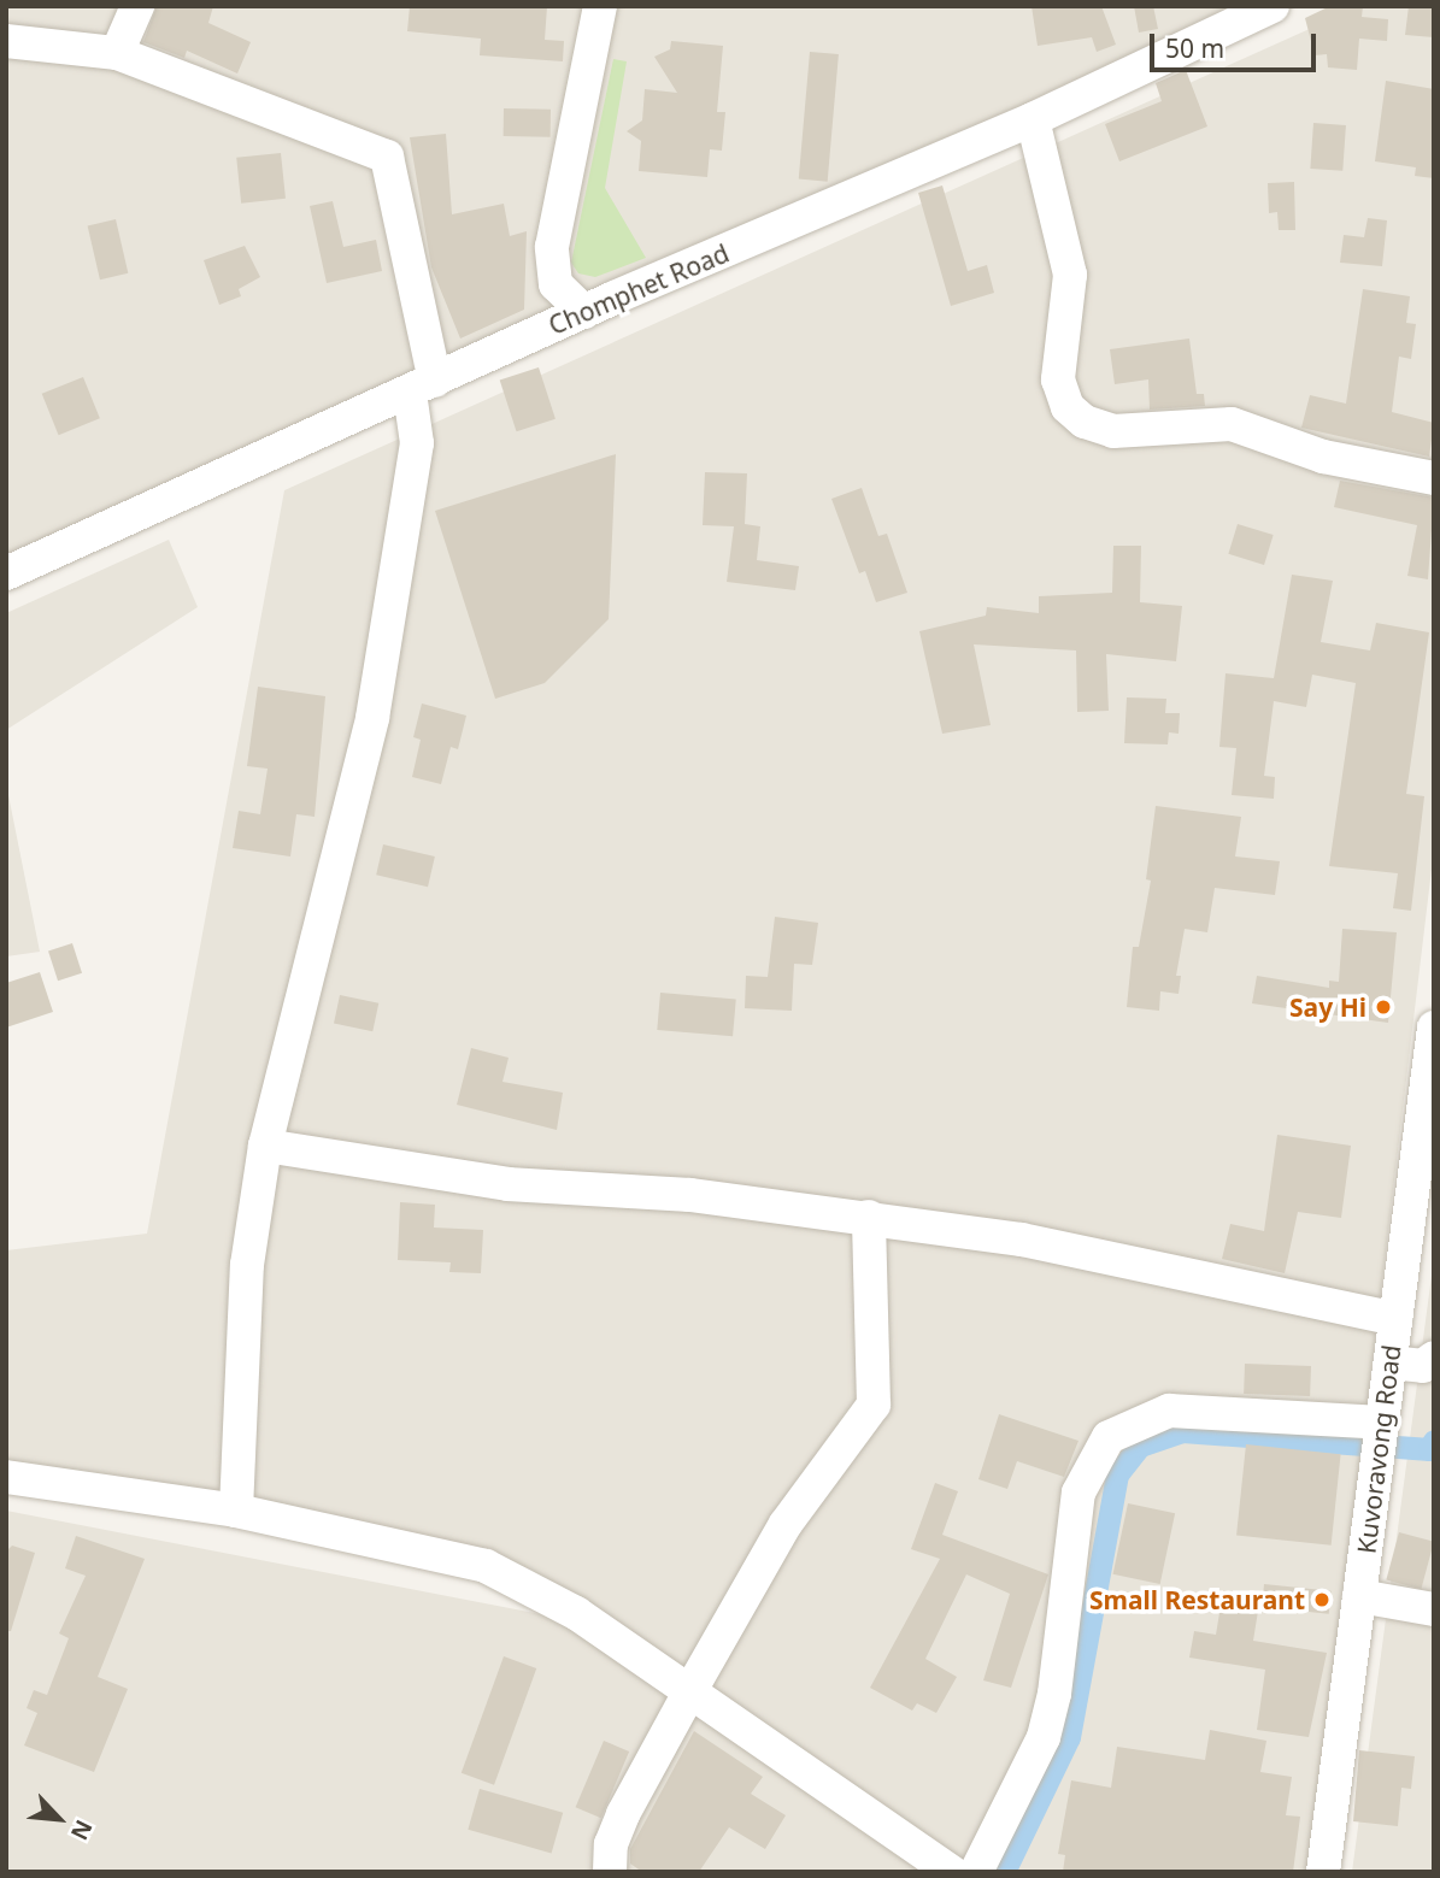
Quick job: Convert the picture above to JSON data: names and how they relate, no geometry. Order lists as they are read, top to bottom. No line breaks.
{"streets":{"street":["Chomphet Road","Kuvoravong Road"]},"places":["Say Hi","Small Restaurant"],"scale_bar":"50 m","north":"bottom right"}
